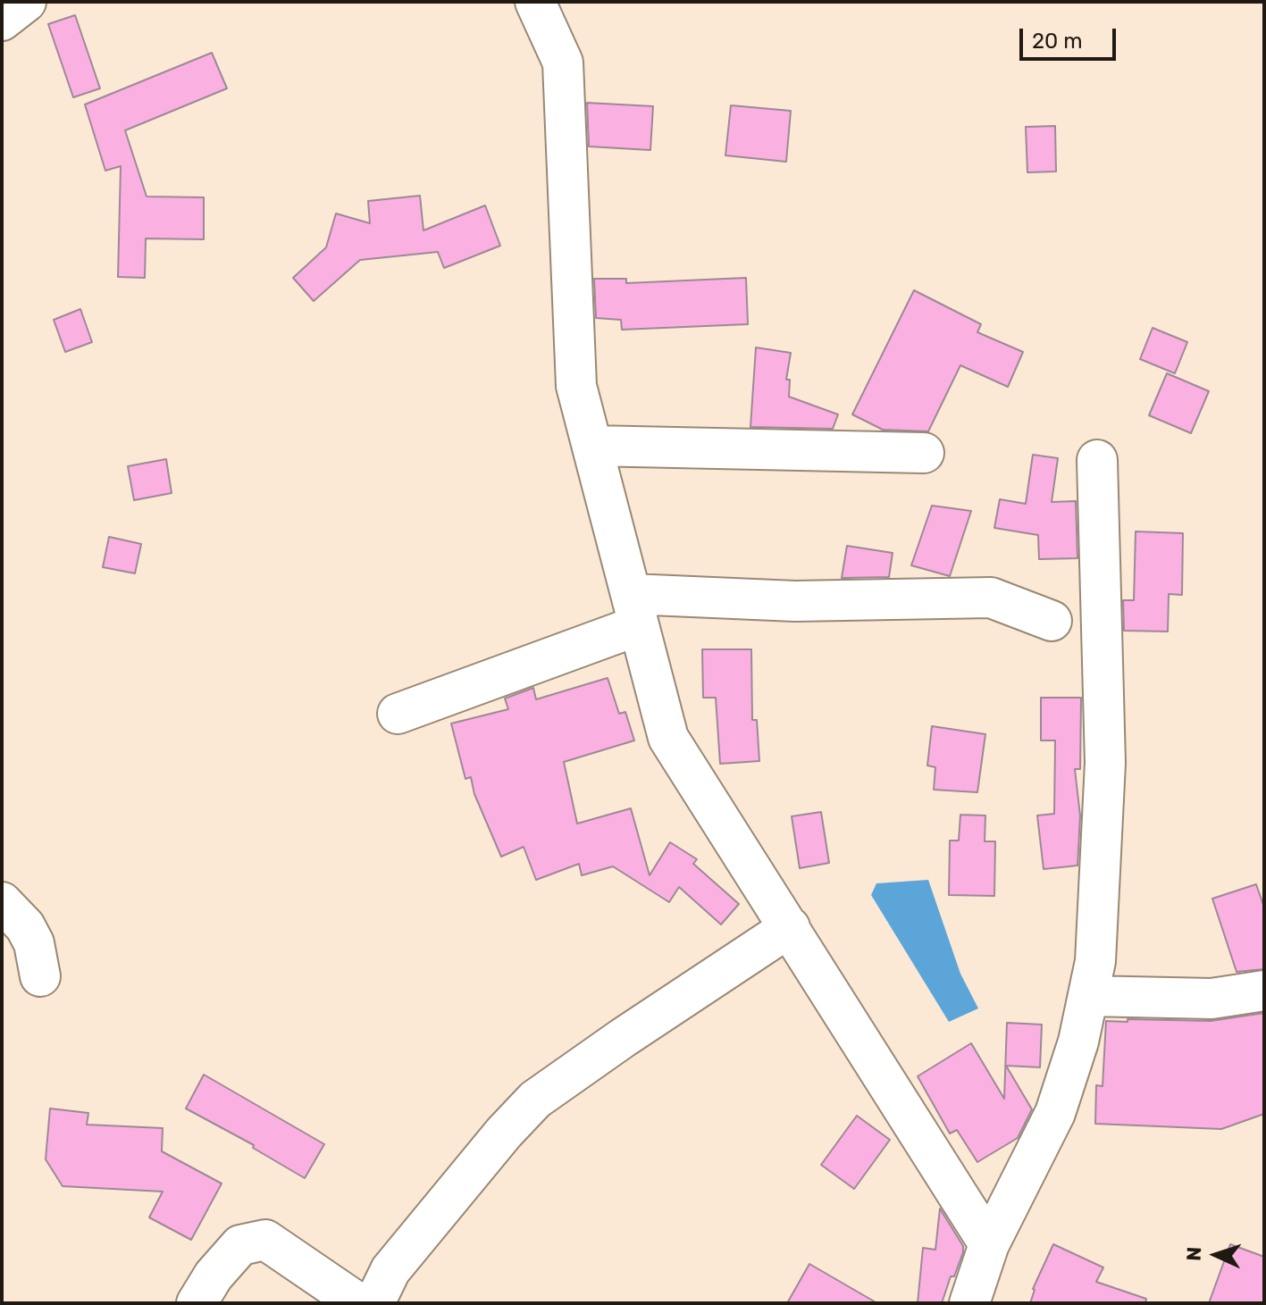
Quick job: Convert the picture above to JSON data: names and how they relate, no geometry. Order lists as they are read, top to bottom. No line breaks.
{"scale_bar":"20 m","north":"left"}
